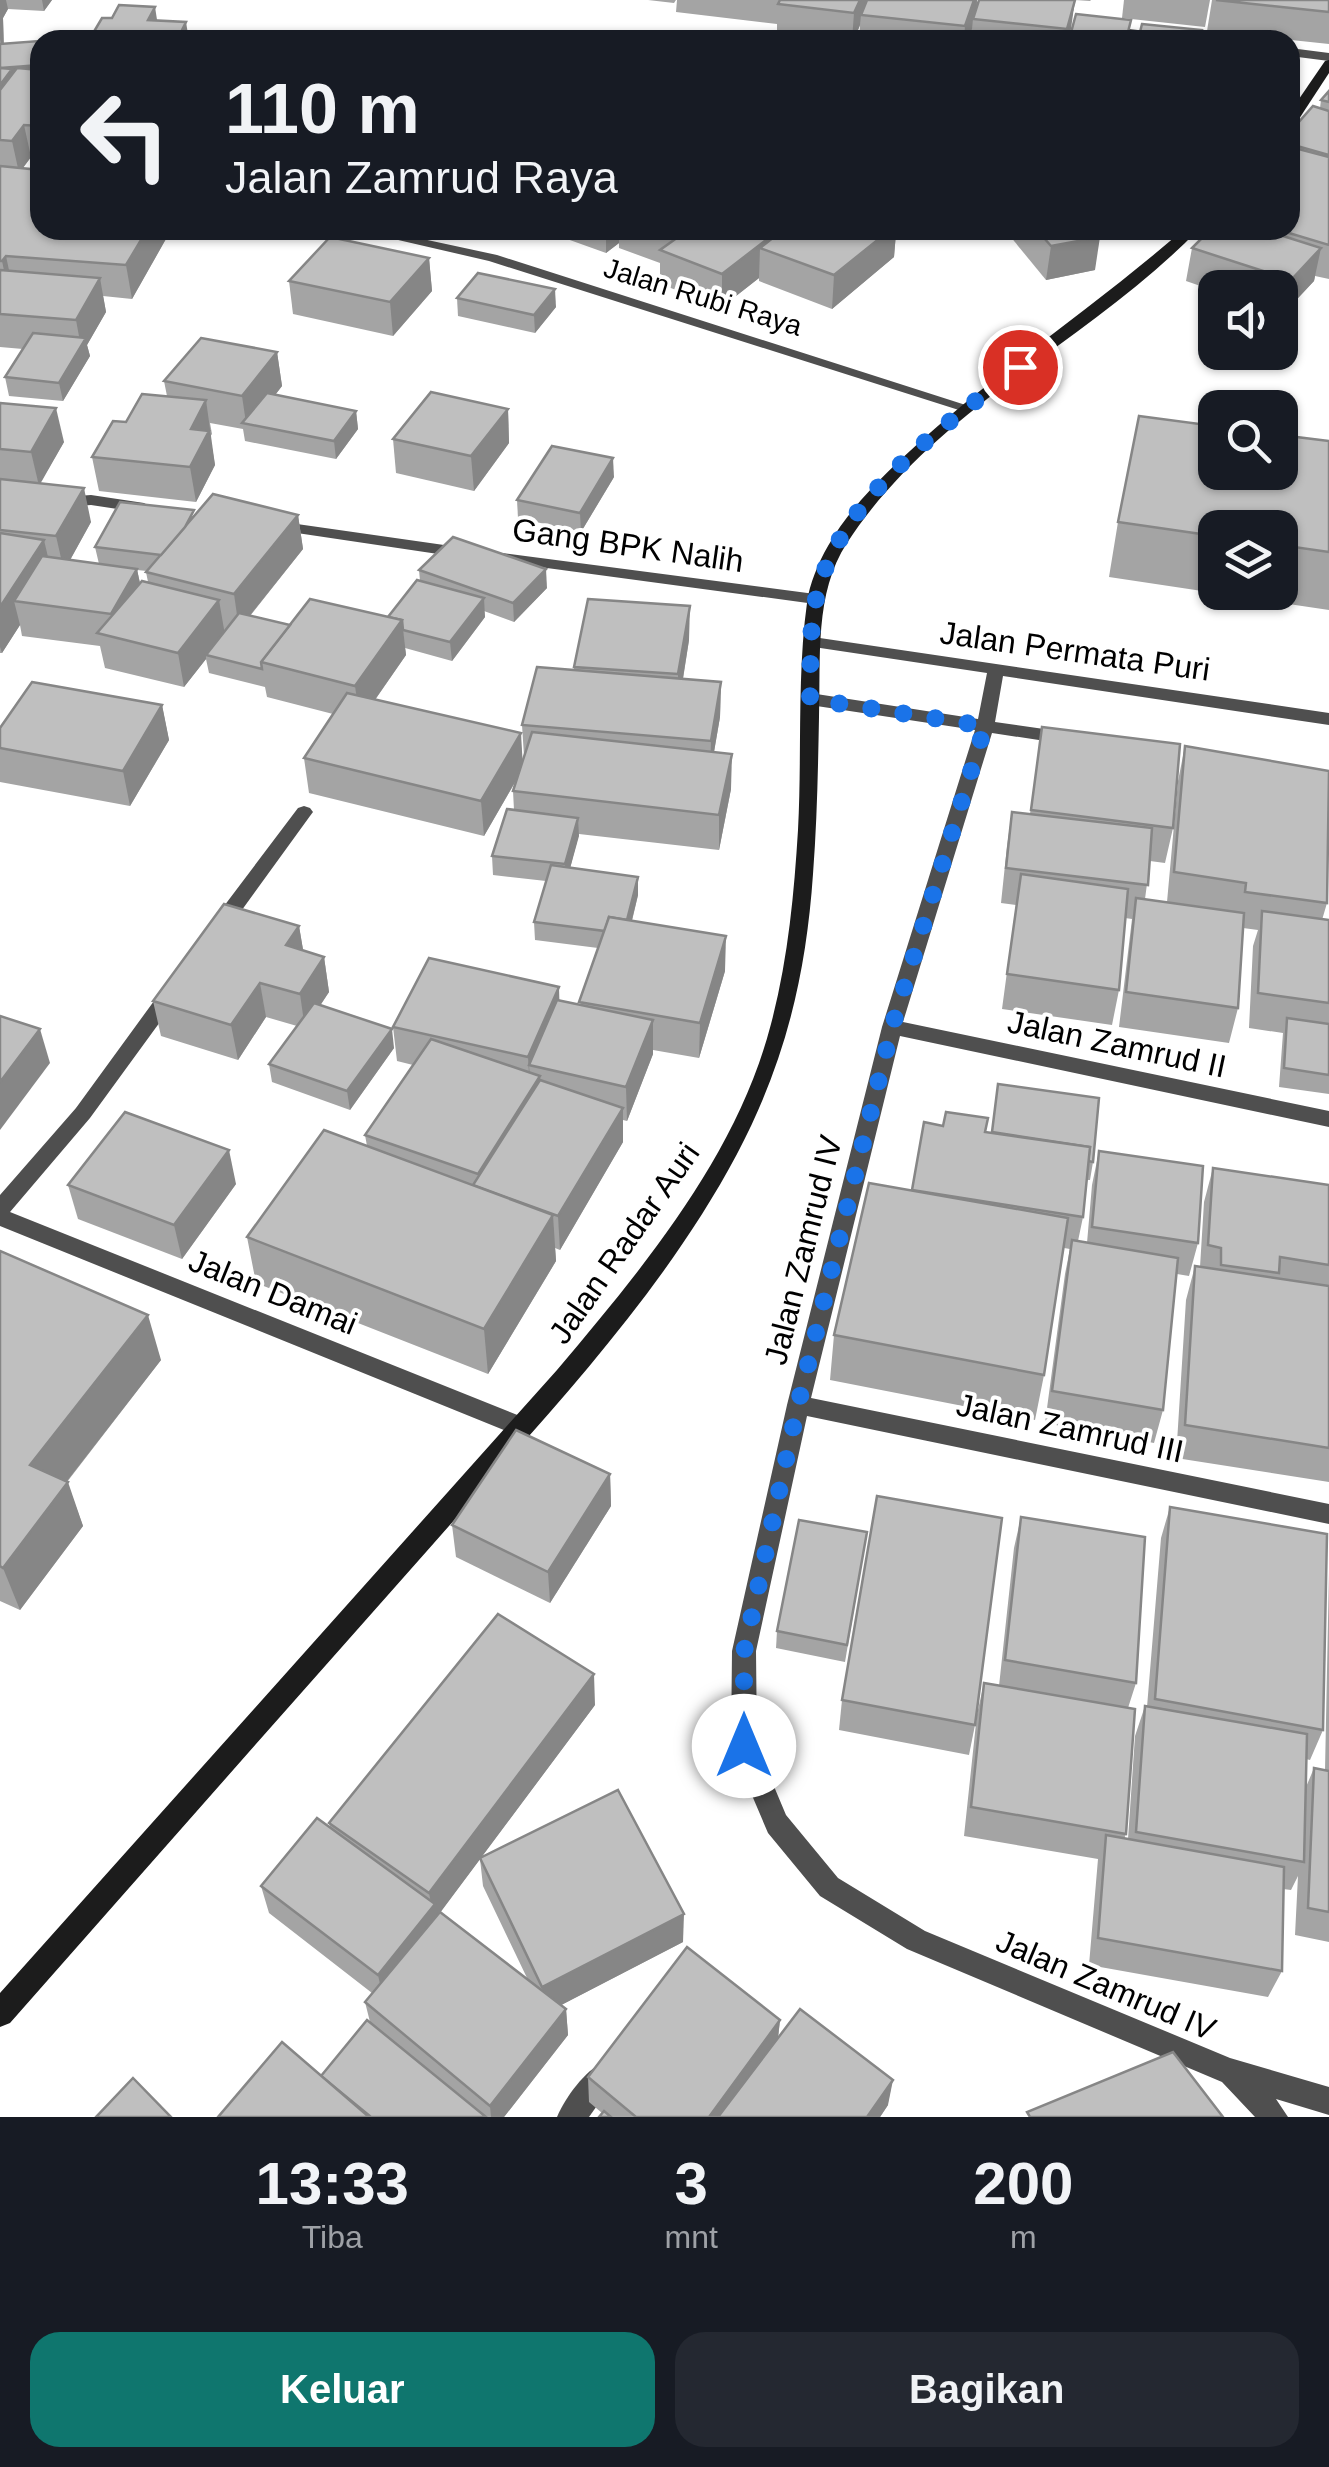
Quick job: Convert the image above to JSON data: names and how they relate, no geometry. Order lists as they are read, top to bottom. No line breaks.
{"streets":{"main road":["Jalan Radar Auri"],"street":["Jalan Rubi Raya","Gang BPK Nalih","Jalan Permata Puri","Jalan Zamrud II","Jalan Zamrud IV","Jalan Damai","Jalan Zamrud III"]},"crossings":[["Jalan Rubi Raya","Jalan Radar Auri"],["Gang BPK Nalih","Jalan Radar Auri"],["Jalan Permata Puri","Jalan Radar Auri"],["Jalan Permata Puri","Jalan Zamrud IV"],["Jalan Zamrud II","Jalan Zamrud IV"],["Jalan Radar Auri","Jalan Damai"],["Jalan Zamrud IV","Jalan Zamrud III"]],"page":{"turn":["110 m","Jalan Zamrud Raya"],"eta":["13:33","Tiba","3","mnt","200","m"],"buttons":["Keluar","Bagikan"]}}
